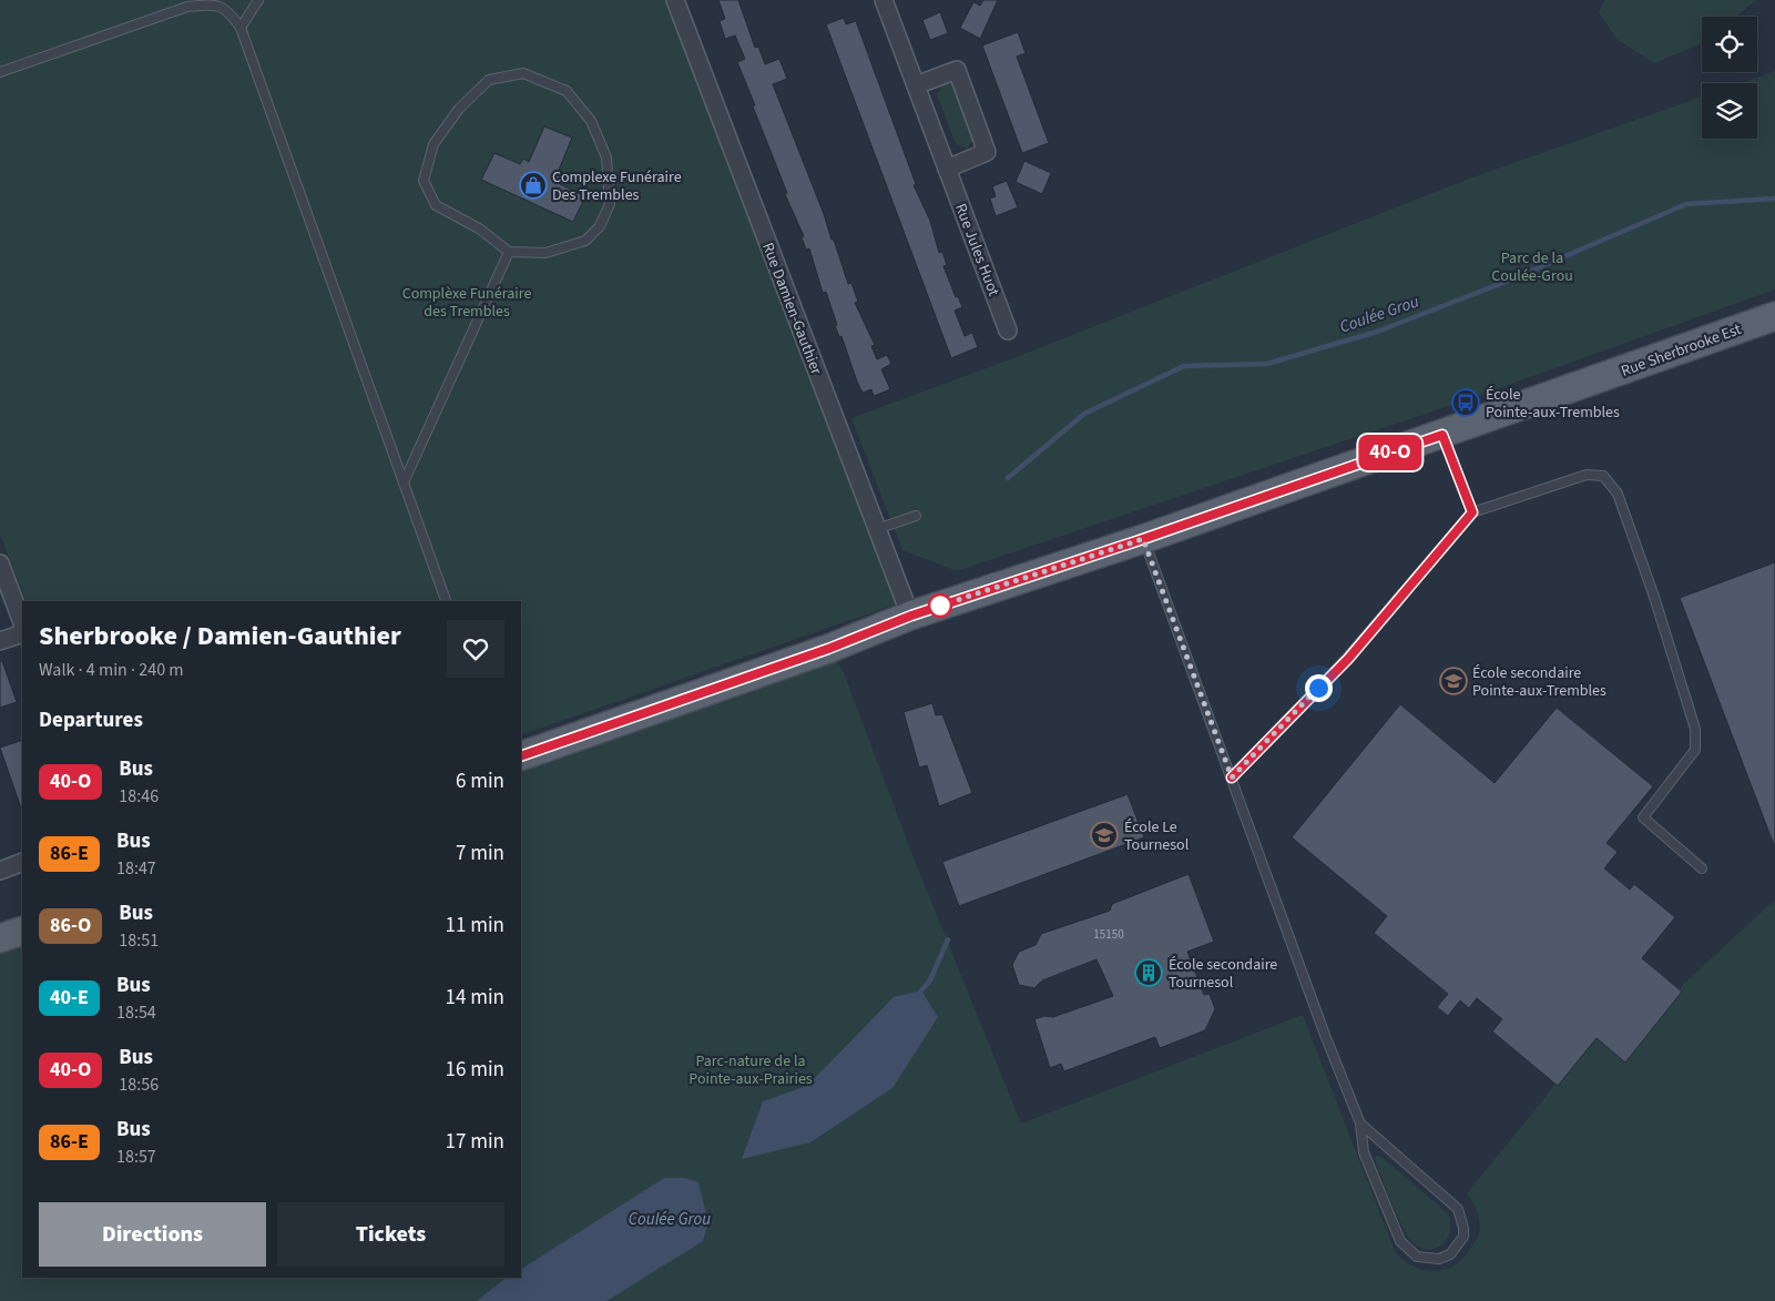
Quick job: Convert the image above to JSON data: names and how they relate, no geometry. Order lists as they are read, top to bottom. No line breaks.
{"streets":{"main road":["Rue Sherbrooke Est"],"street":["Rue Jules Huot","Rue Damien-Gauthier"]},"crossings":[["Rue Damien-Gauthier","Rue Sherbrooke Est"]],"water":["Coulée Grou"],"parks":["Parc de la Coulée-Grou","Complèxe Funéraire des Trembles","Parc-nature de la Pointe-aux-Prairies"],"places":{"shop":["Complexe Funéraire Des Trembles"],"bus stop":["École Pointe-aux-Trembles"],"school or university":["École secondaire Pointe-aux-Trembles","École Le Tournesol"],"building":["École secondaire Tournesol"]},"lines":["bus line 40-O"],"house_numbers":["15150"],"page":{"on_map":"40-O","heading":[["Sherbrooke / Damien-Gauthier","Walk · 4 min · 240 m"],"Departures"],"list":[{"mark":"40-O","name":"Bus","note":"18:46","value":"6 min"},{"mark":"86-E","name":"Bus","note":"18:47","value":"7 min"},{"mark":"86-O","name":"Bus","note":"18:51","value":"11 min"},{"mark":"40-E","name":"Bus","note":"18:54","value":"14 min"},{"mark":"40-O","name":"Bus","note":"18:56","value":"16 min"},{"mark":"86-E","name":"Bus","note":"18:57","value":"17 min"}],"buttons":["Directions","Tickets"]}}
